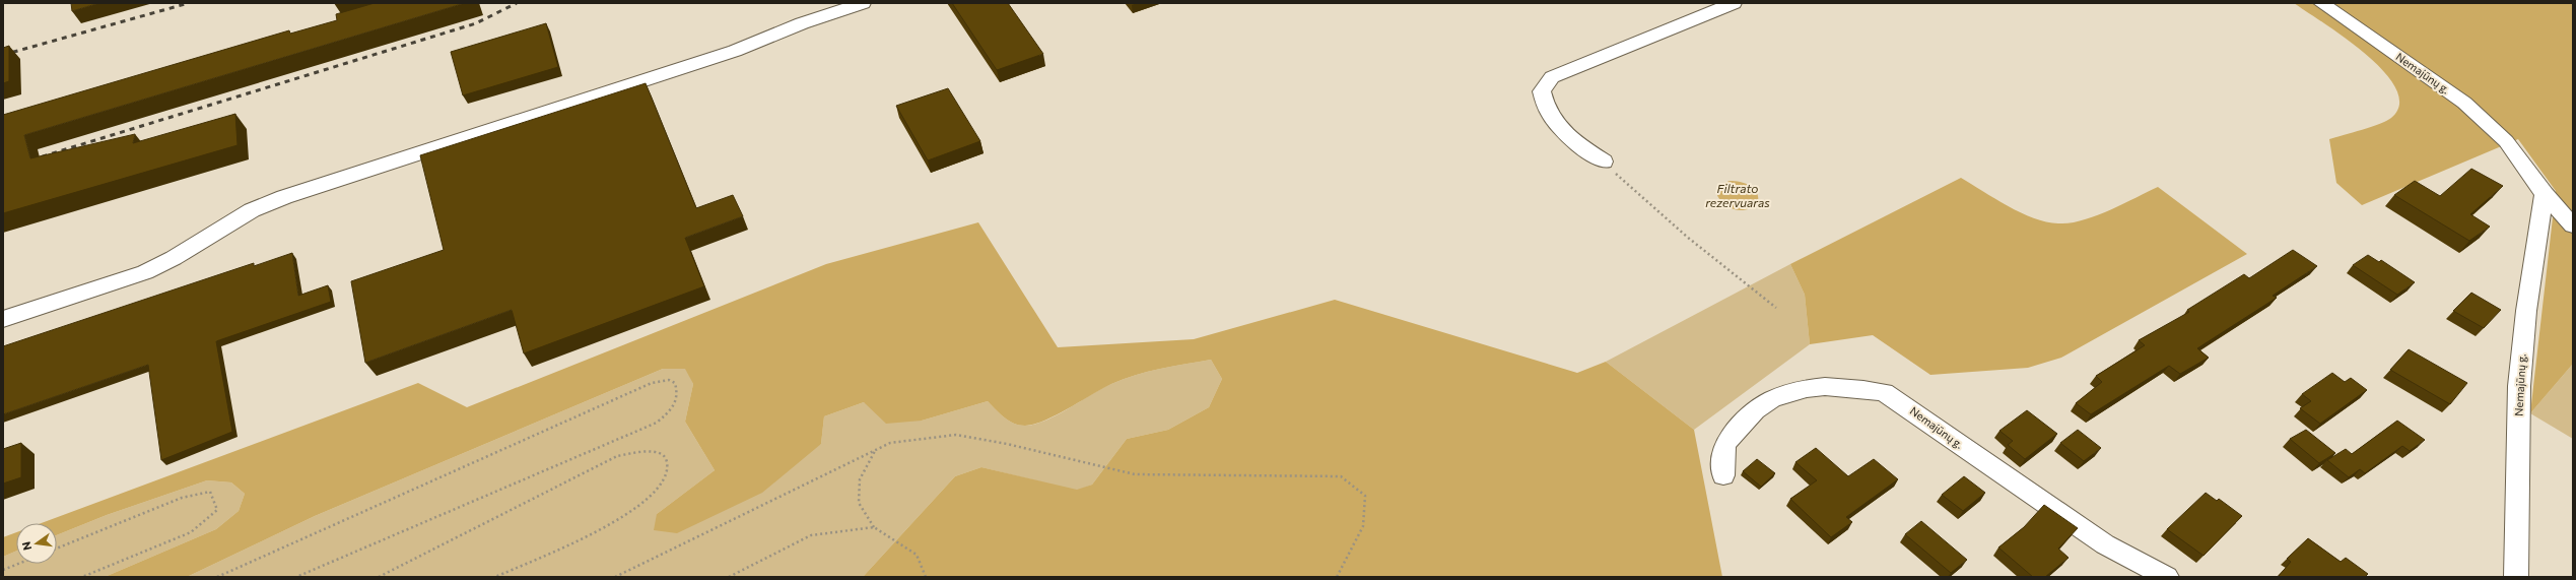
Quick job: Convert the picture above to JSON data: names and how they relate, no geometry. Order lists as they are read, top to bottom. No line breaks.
{"streets":{"street":["Nemajūnų g."]},"water":["Filtrato rezervuaras"],"north":"left"}
